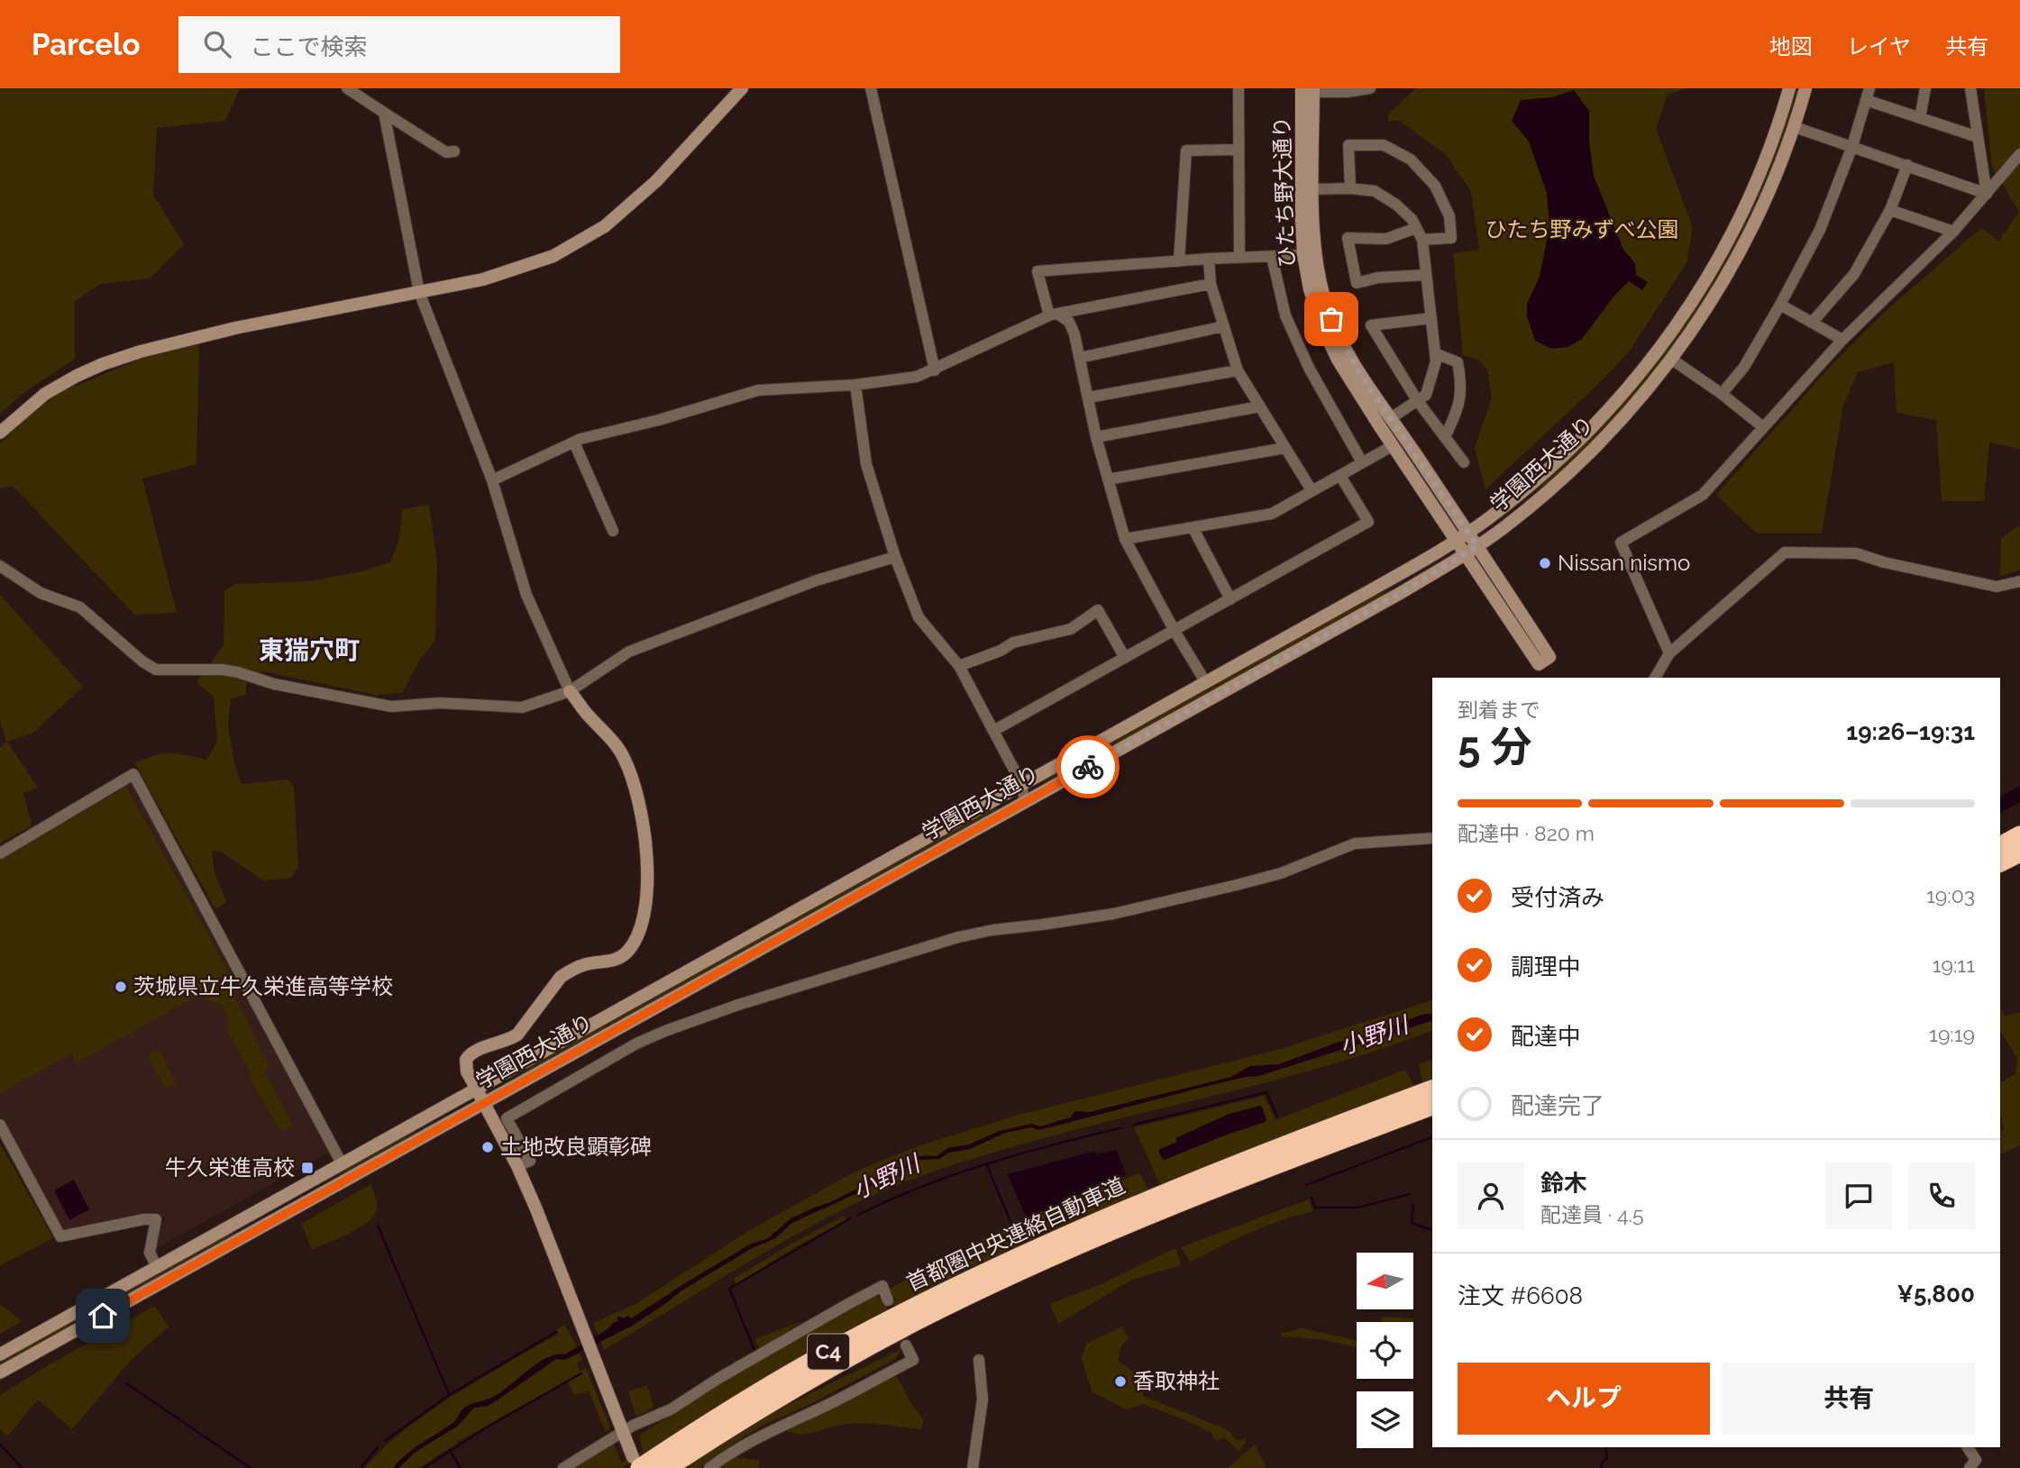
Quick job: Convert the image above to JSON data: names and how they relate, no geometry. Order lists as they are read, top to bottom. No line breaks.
{"streets":{"highway":["首都圏中央連絡自動車道","C4"],"main road":["ひたち野大通り","学園西大通り"]},"crossings":[["ひたち野大通り","学園西大通り"]],"districts":["東猯穴町"],"water":["小野川"],"parks":["ひたち野みずべ公園"],"places":{"other":["Nissan nismo","茨城県立牛久栄進高等学校","土地改良顕彰碑","香取神社"],"transit":["牛久栄進高校"]},"north":"left","page":{"header":"Parcelo","search":"ここで検索","nav":["地図","レイヤ","共有"],"heading":["5 分","到着まで","19:26–19:31"],"panel":["鈴木","配達員 · 4.5","注文 #6608","¥5,800"],"bar":"配達中 · 820 m","list":[["受付済み","19:03"],["調理中","19:11"],["配達中","19:19"],"配達完了"],"buttons":["ヘルプ","共有"]}}
